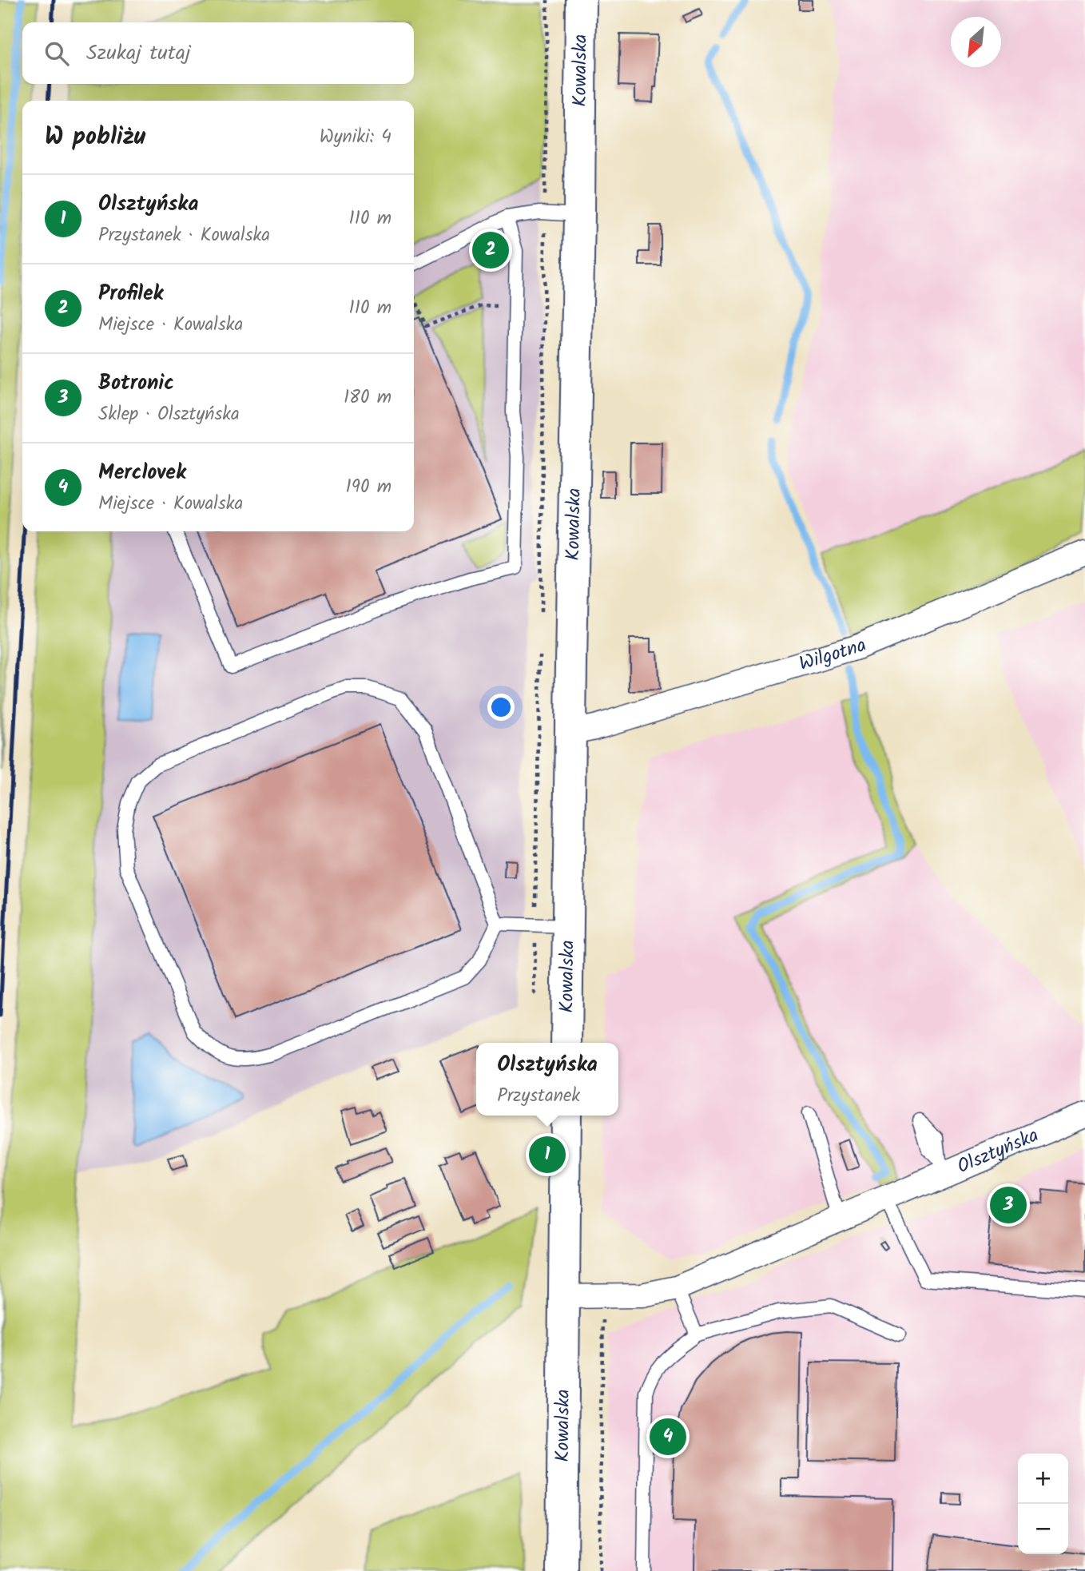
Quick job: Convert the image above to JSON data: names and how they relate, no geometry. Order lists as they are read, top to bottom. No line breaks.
{"streets":{"street":["Kowalska","Wilgotna","Olsztyńska"]},"crossings":[["Kowalska","Wilgotna"],["Kowalska","Olsztyńska"]],"north":"bottom left","page":{"search":"Szukaj tutaj","heading":["W pobliżu","Wyniki: 4"],"list":[{"mark":"1","name":"Olsztyńska","note":"Przystanek · Kowalska","value":"110 m"},{"mark":"2","name":"Profilek","note":"Miejsce · Kowalska","value":"110 m"},{"mark":"3","name":"Botronic","note":"Sklep · Olsztyńska","value":"180 m"},{"mark":"4","name":"Merclovek","note":"Miejsce · Kowalska","value":"190 m"}],"pins":["2","1","3","4"],"popup":["Olsztyńska","Przystanek"],"map_buttons":["+","−"]}}
